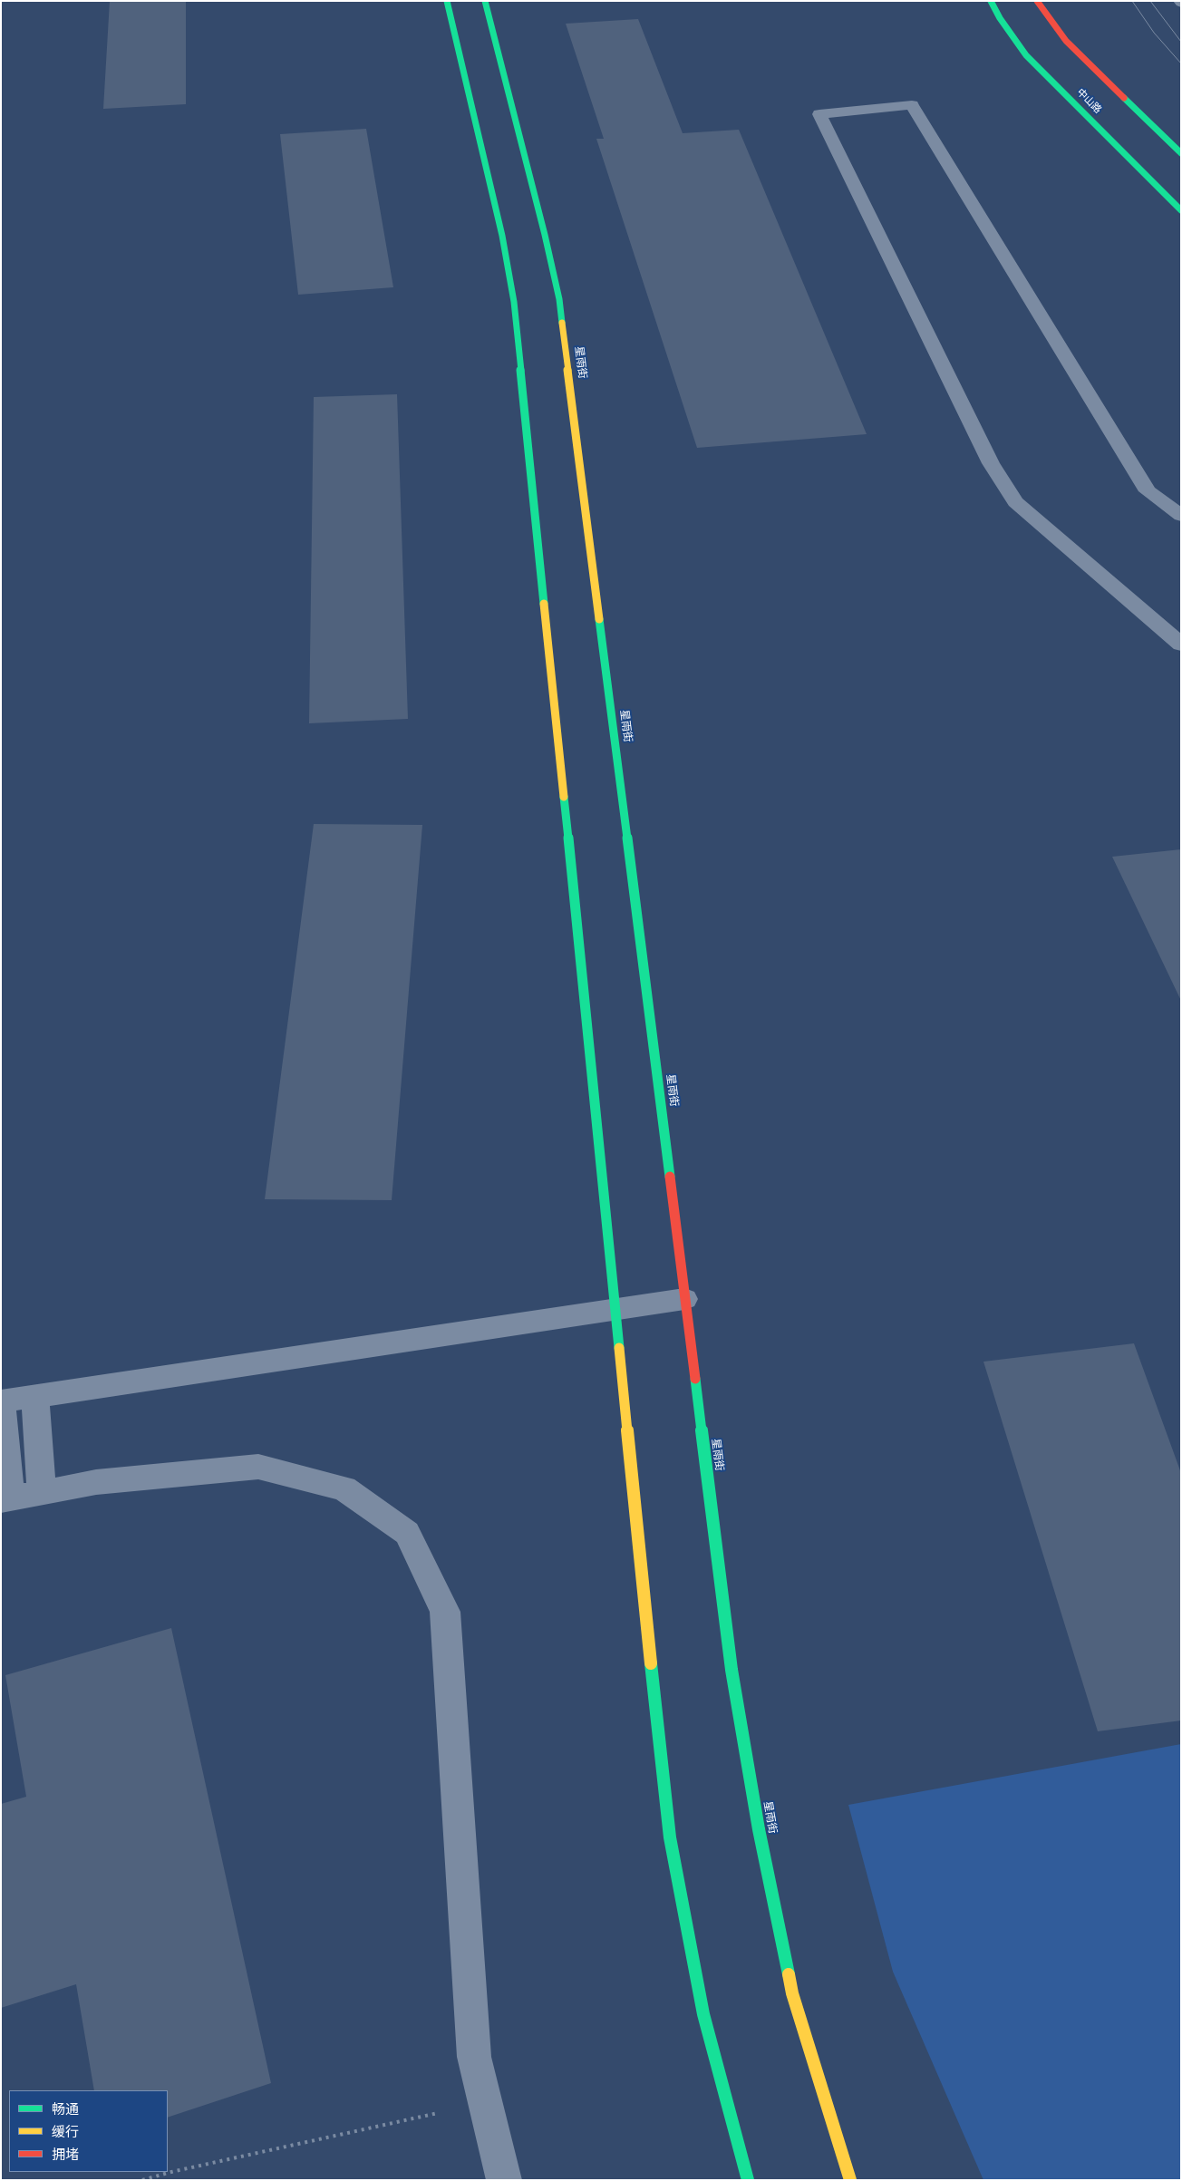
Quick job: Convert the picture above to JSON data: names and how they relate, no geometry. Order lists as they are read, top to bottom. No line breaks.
{"streets":{"main road":["中山路","星雨街"]},"legend":["畅通","缓行","拥堵"]}
